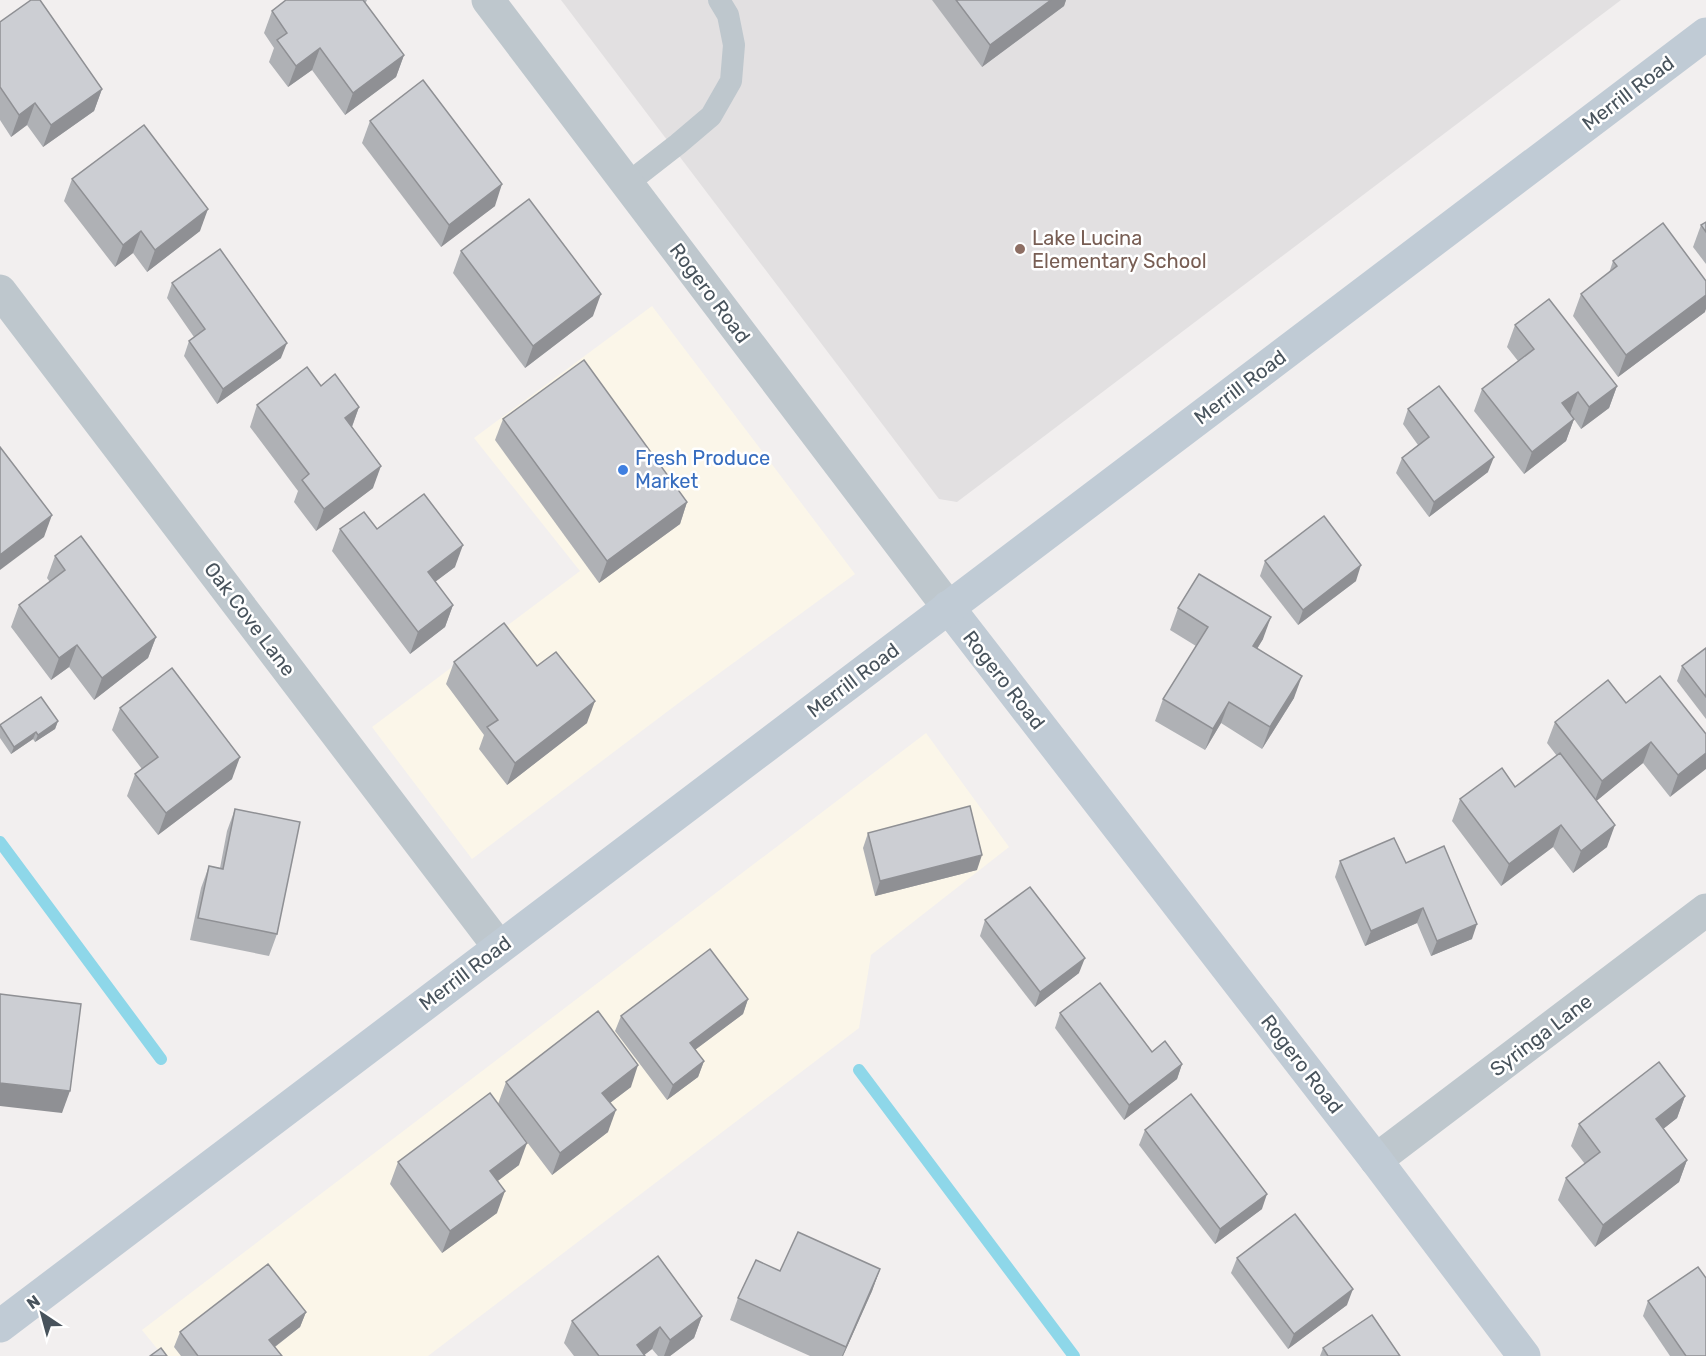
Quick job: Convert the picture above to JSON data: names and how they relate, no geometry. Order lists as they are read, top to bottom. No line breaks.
{"streets":{"main road":["Merrill Road","Rogero Road"],"street":["Oak Cove Lane","Syringa Lane"]},"crossings":[["Merrill Road","Rogero Road"],["Merrill Road","Oak Cove Lane"],["Rogero Road","Syringa Lane"]],"places":["Lake Lucina Elementary School","Fresh Produce Market"],"north":"top left"}
